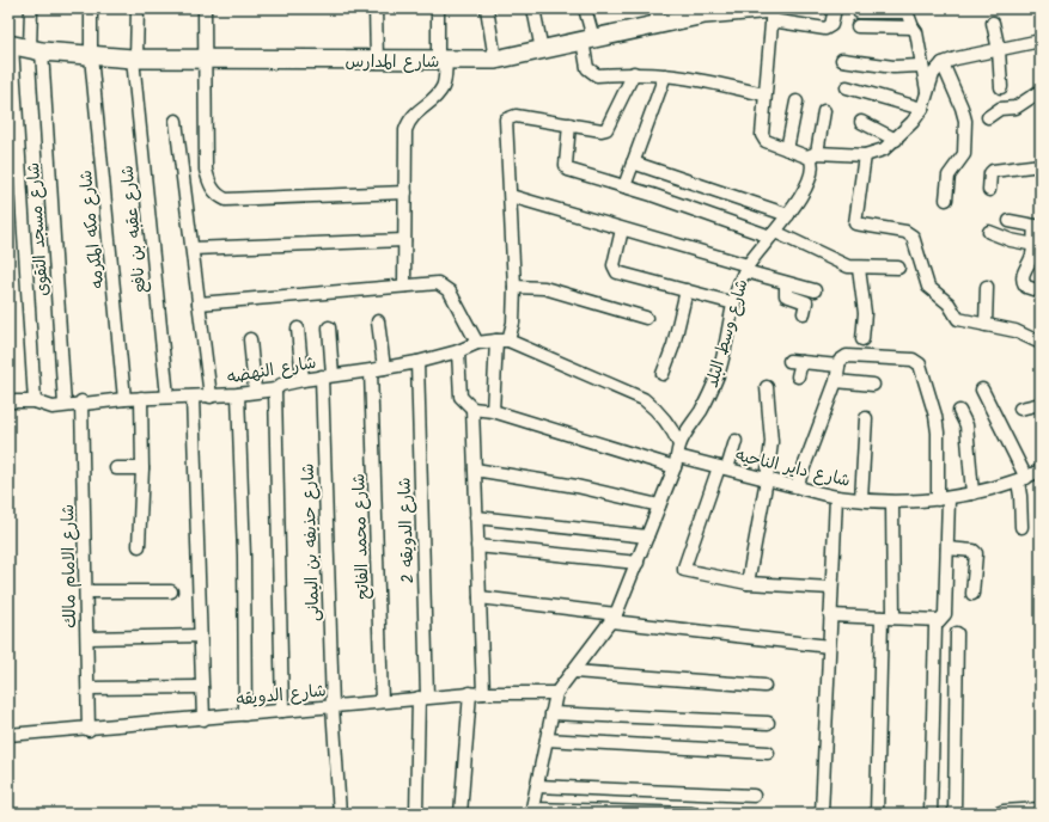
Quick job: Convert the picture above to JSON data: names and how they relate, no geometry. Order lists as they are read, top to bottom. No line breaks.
{"streets":{"street":["شارع المدارس","شارع مسجد التقوى","شارع مكه المكرمه","شارع عقبه بن نافع","شارع وسط البلد","شارع النهضه","شارع داير الناحيه","شارع الدويقه 2","شارع محمد الفاتح","شارع حذيفه بن اليمانى","شارع الامام مالك","شارع الدويقه"]},"crossings":[["شارع المدارس","شارع مسجد التقوى"],["شارع المدارس","شارع مكه المكرمه"],["شارع المدارس","شارع عقبه بن نافع"],["شارع مسجد التقوى","شارع النهضه"],["شارع مكه المكرمه","شارع النهضه"],["شارع عقبه بن نافع","شارع النهضه"],["شارع وسط البلد","شارع داير الناحيه"],["شارع وسط البلد","شارع الدويقه"],["شارع النهضه","شارع الدويقه 2"],["شارع النهضه","شارع محمد الفاتح"],["شارع النهضه","شارع حذيفه بن اليمانى"],["شارع النهضه","شارع الامام مالك"],["شارع الدويقه 2","شارع الدويقه"],["شارع محمد الفاتح","شارع الدويقه"],["شارع حذيفه بن اليمانى","شارع الدويقه"],["شارع الامام مالك","شارع الدويقه"]]}
